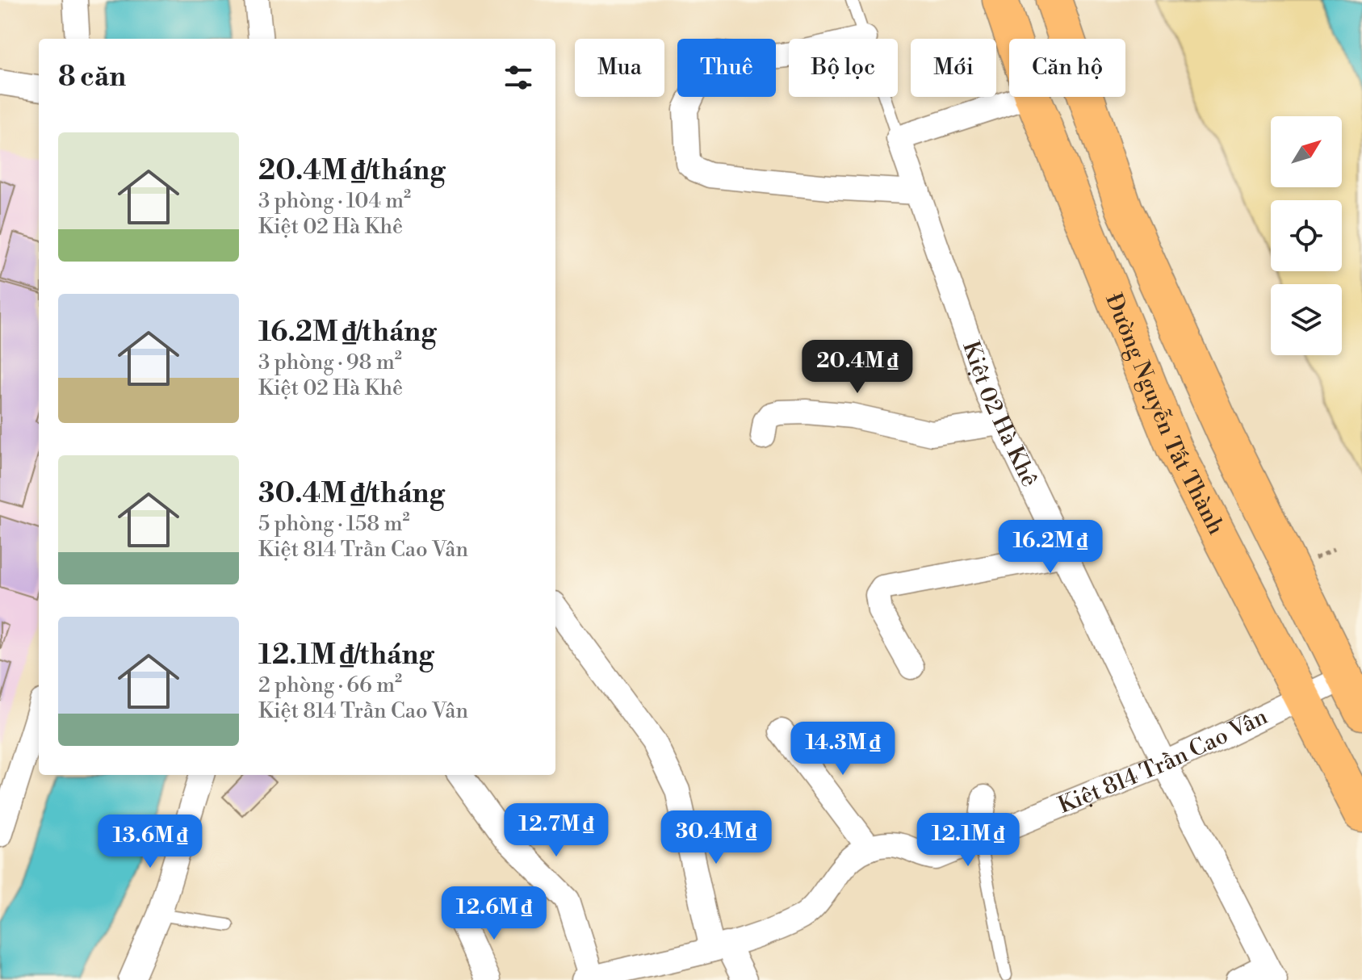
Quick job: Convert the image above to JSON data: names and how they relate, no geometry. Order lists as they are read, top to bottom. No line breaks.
{"streets":{"main road":["Đường Nguyễn Tất Thành"],"street":["Kiệt 02 Hà Khê","Kiệt 814 Trần Cao Vân"]},"crossings":[["Kiệt 02 Hà Khê","Kiệt 814 Trần Cao Vân"],["Đường Nguyễn Tất Thành","Kiệt 814 Trần Cao Vân"]],"north":"top right","page":{"chip":["Mua","Thuê","Bộ lọc","Mới","Căn hộ"],"heading":"8 căn","list":[{"name":"20.4M ₫/tháng","note":"3 phòng · 104 m² · Kiệt 02 Hà Khê"},{"name":"16.2M ₫/tháng","note":"3 phòng · 98 m² · Kiệt 02 Hà Khê"},{"name":"30.4M ₫/tháng","note":"5 phòng · 158 m² · Kiệt 814 Trần Cao Vân"},{"name":"12.1M ₫/tháng","note":"2 phòng · 66 m² · Kiệt 814 Trần Cao Vân"}],"price":["20.4M ₫","16.2M ₫","14.3M ₫","12.7M ₫","30.4M ₫","12.1M ₫","13.6M ₫","12.6M ₫"]}}
